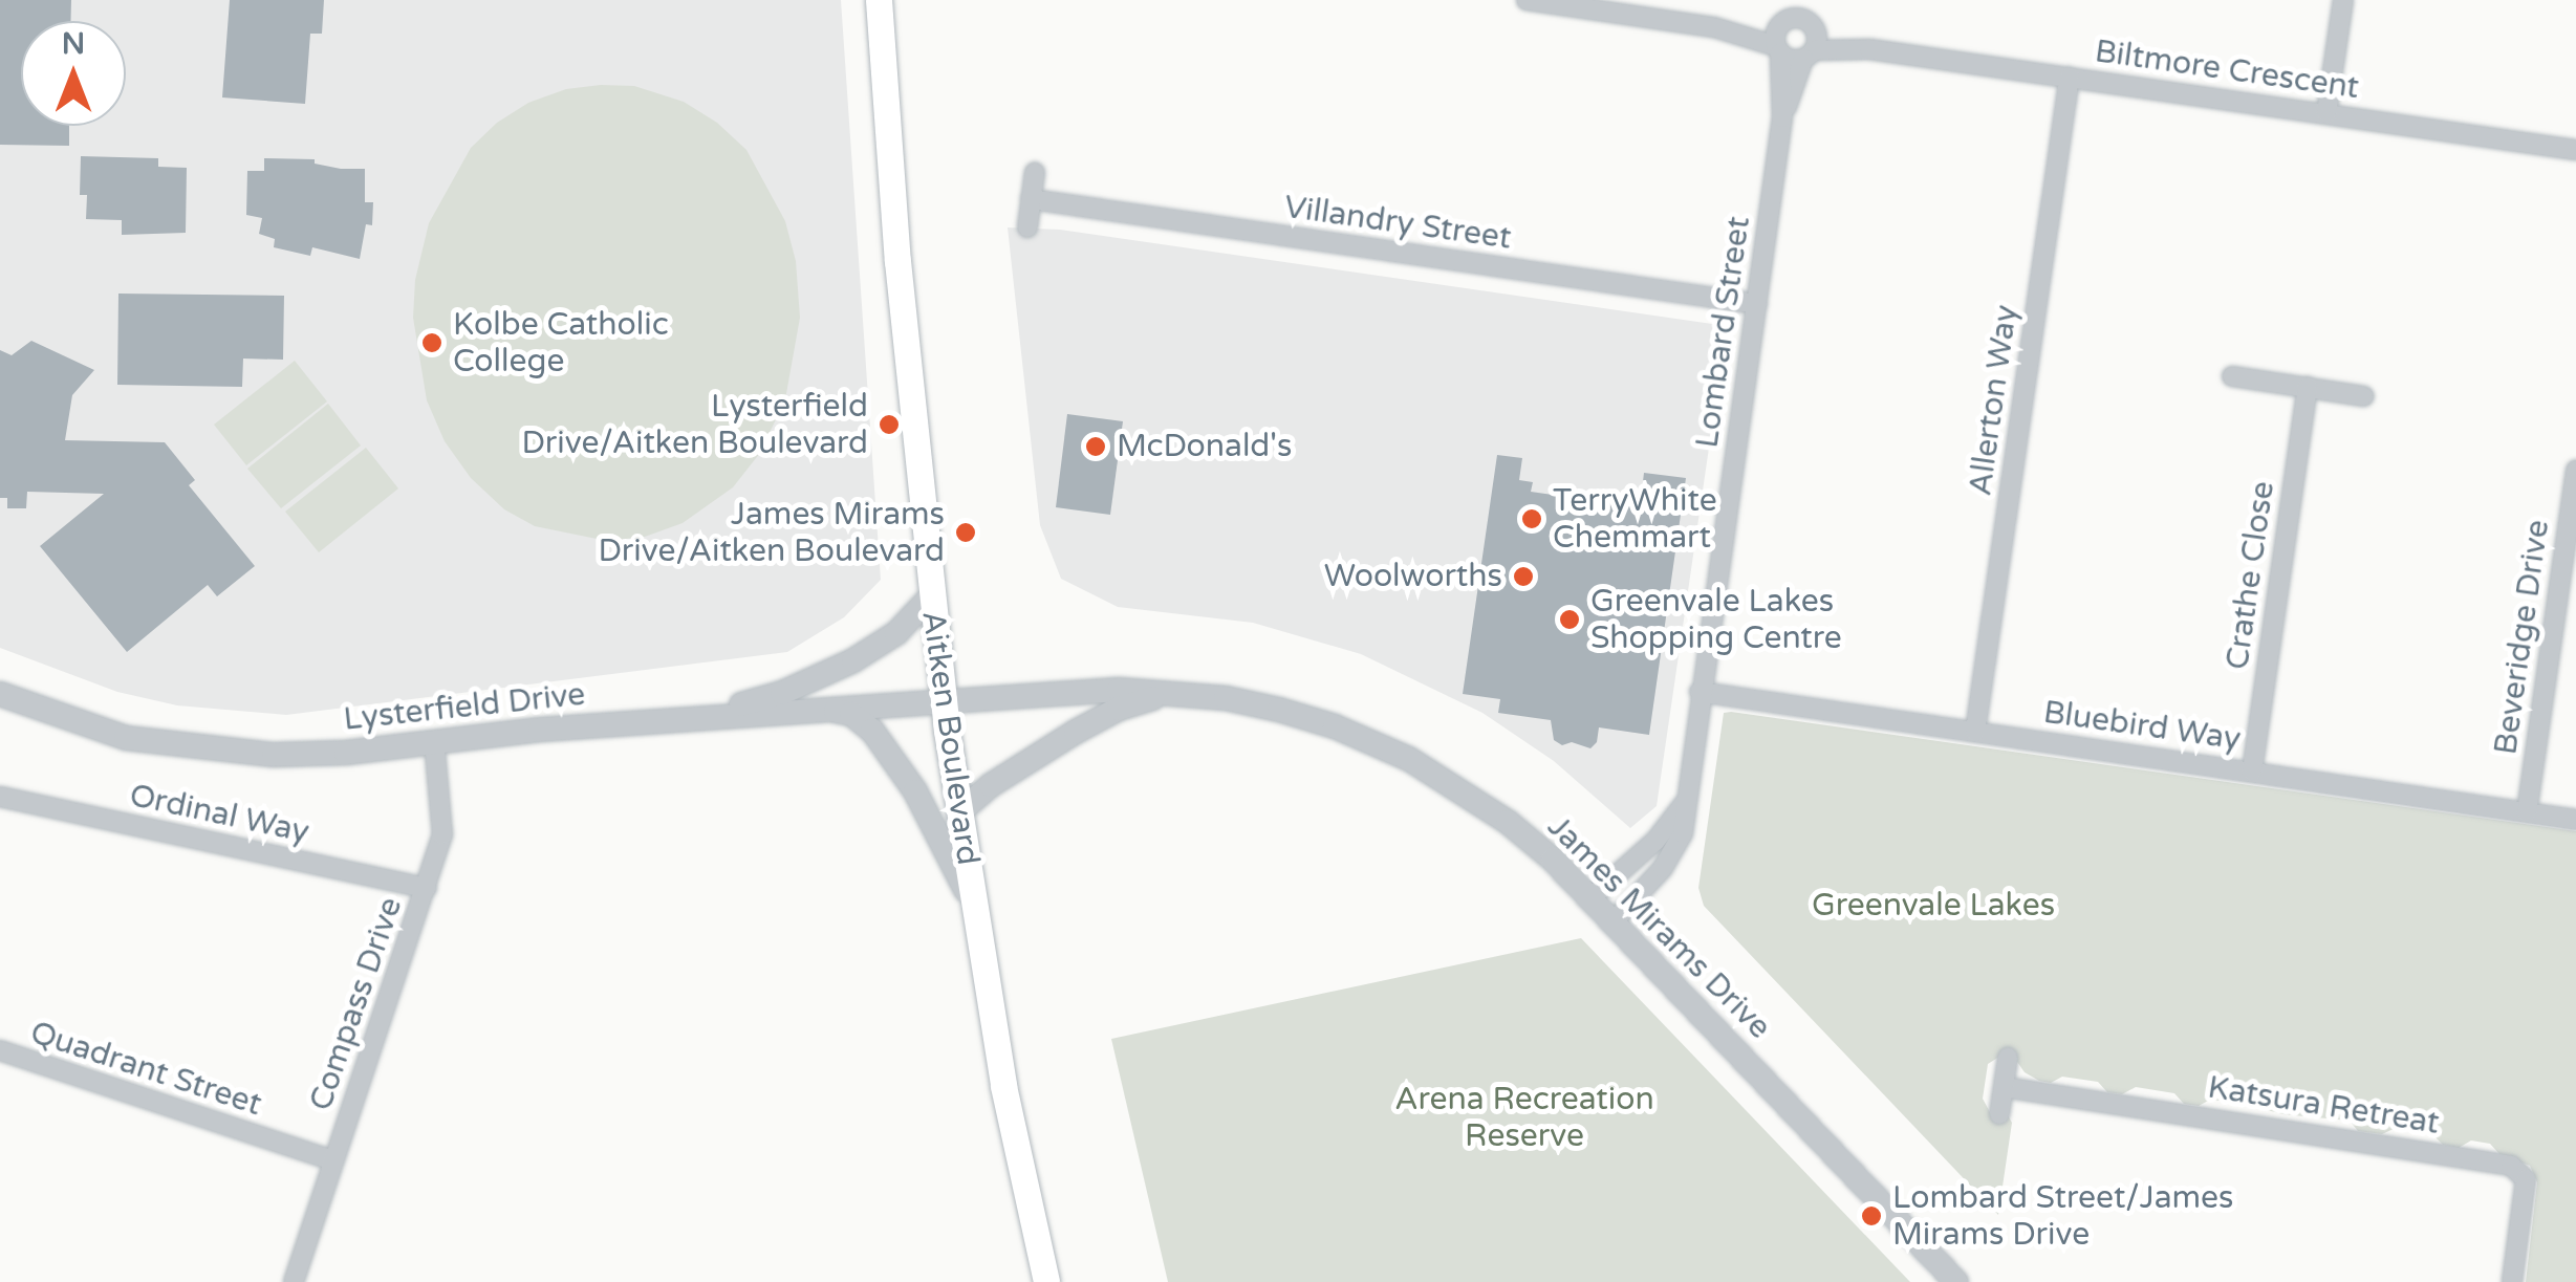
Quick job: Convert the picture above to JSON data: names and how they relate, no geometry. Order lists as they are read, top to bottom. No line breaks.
{"streets":{"main road":["Aitken Boulevard"],"street":["Biltmore Crescent","Villandry Street","Lombard Street","Allerton Way","Crathe Close","Beveridge Drive","Lysterfield Drive","Bluebird Way","Ordinal Way","James Mirams Drive","Compass Drive","Quadrant Street","Katsura Retreat"]},"crossings":[["Biltmore Crescent","Lombard Street"],["Biltmore Crescent","Allerton Way"],["Villandry Street","Lombard Street"],["Lombard Street","Bluebird Way"],["Lombard Street","James Mirams Drive"],["Allerton Way","Bluebird Way"],["Crathe Close","Bluebird Way"],["Beveridge Drive","Bluebird Way"],["Lysterfield Drive","Aitken Boulevard"],["Lysterfield Drive","James Mirams Drive"],["Lysterfield Drive","Compass Drive"],["Aitken Boulevard","James Mirams Drive"],["Ordinal Way","Compass Drive"],["Compass Drive","Quadrant Street"]],"parks":["Greenvale Lakes","Arena Recreation Reserve"],"places":["Kolbe Catholic College","Lysterfield Drive/Aitken Boulevard","McDonald's","TerryWhite Chemmart","James Mirams Drive/Aitken Boulevard","Woolworths","Greenvale Lakes Shopping Centre","Lombard Street/James Mirams Drive"],"north":"top"}
